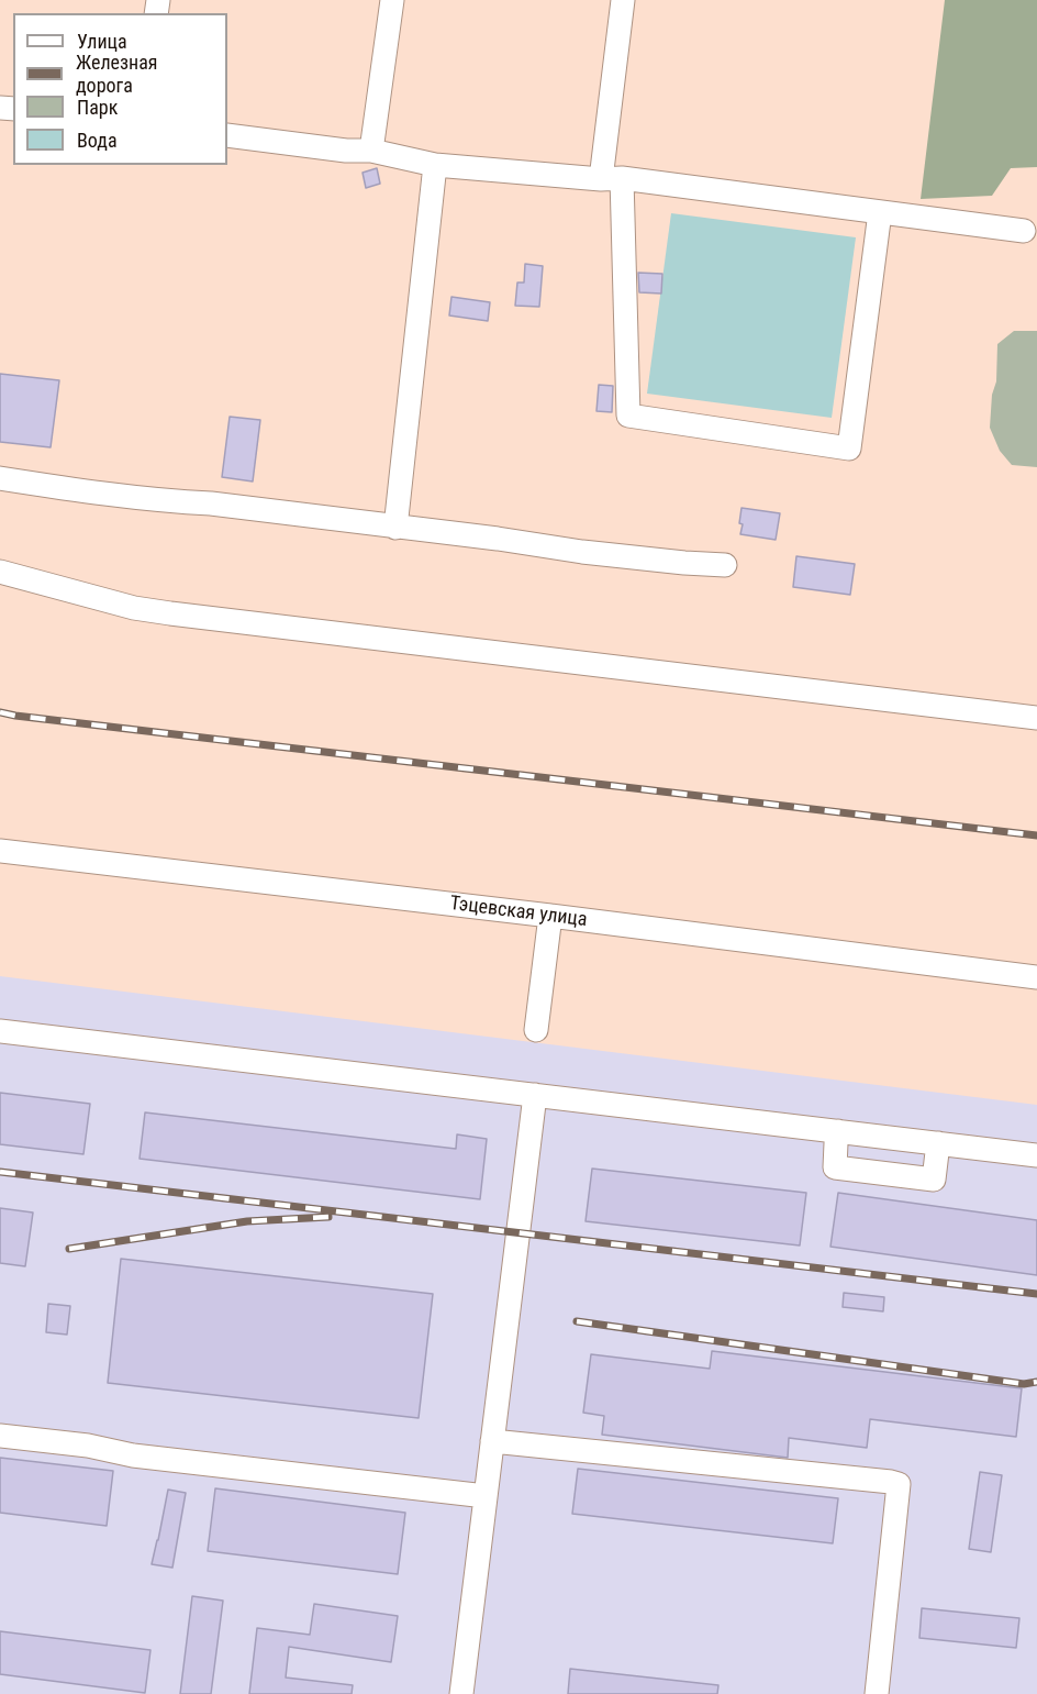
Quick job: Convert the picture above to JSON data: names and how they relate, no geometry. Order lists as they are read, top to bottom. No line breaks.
{"streets":{"street":["Тэцевская улица"]},"legend":["Улица","Железная дорога","Парк","Вода"]}
